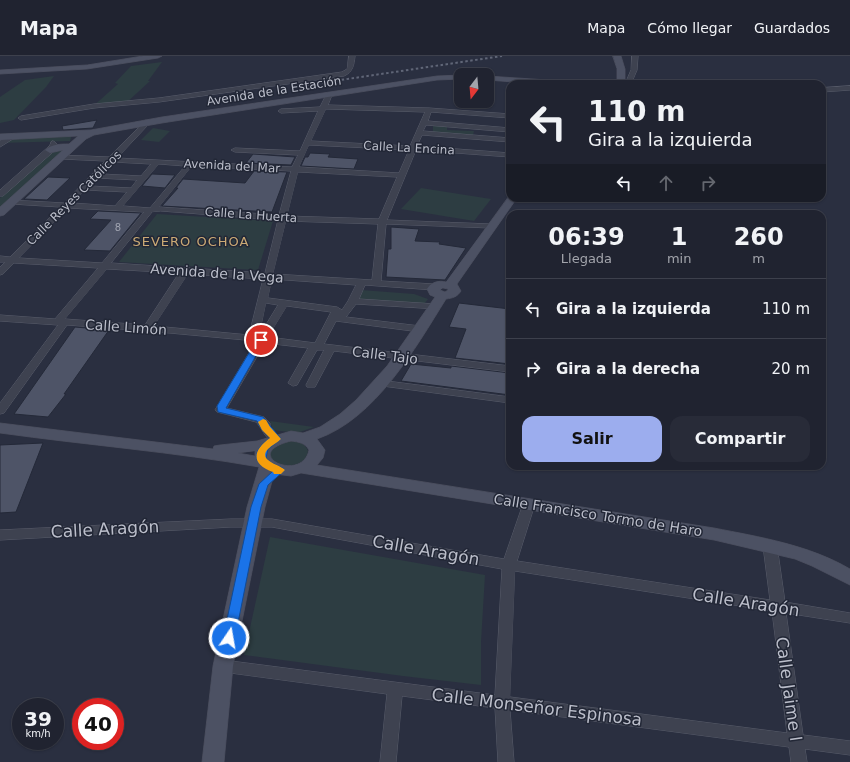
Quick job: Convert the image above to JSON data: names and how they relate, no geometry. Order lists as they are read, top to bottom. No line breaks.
{"streets":{"street":["Avenida de la Estación","Calle La Encina","Avenida del Mar","Calle Reyes Católicos","Calle La Huerta","Avenida de la Vega","Calle Limón","Calle Tajo","Calle Francisco Tormo de Haro","Calle Aragón","Calle Jaime I","Calle Monseñor Espinosa"]},"crossings":[["Avenida de la Estación","Avenida del Mar"],["Avenida de la Estación","Calle Reyes Católicos"],["Avenida del Mar","Calle Reyes Católicos"],["Calle Reyes Católicos","Calle La Huerta"],["Calle Reyes Católicos","Avenida de la Vega"],["Calle Limón","Calle Tajo"],["Calle Francisco Tormo de Haro","Calle Jaime I"],["Calle Aragón","Calle Jaime I"],["Calle Jaime I","Calle Monseñor Espinosa"]],"districts":["SEVERO OCHOA"],"house_numbers":["8"],"north":"bottom","page":{"header":"Mapa","nav":["Mapa","Cómo llegar","Guardados"],"turn":["110 m","Gira a la izquierda"],"eta":["06:39","Llegada","1","min","260","m"],"list":[{"name":"Gira a la izquierda","value":"110 m"},{"name":"Gira a la derecha","value":"20 m"}],"buttons":["Salir","Compartir"],"speed":"39 km/h","limit":"40"}}
